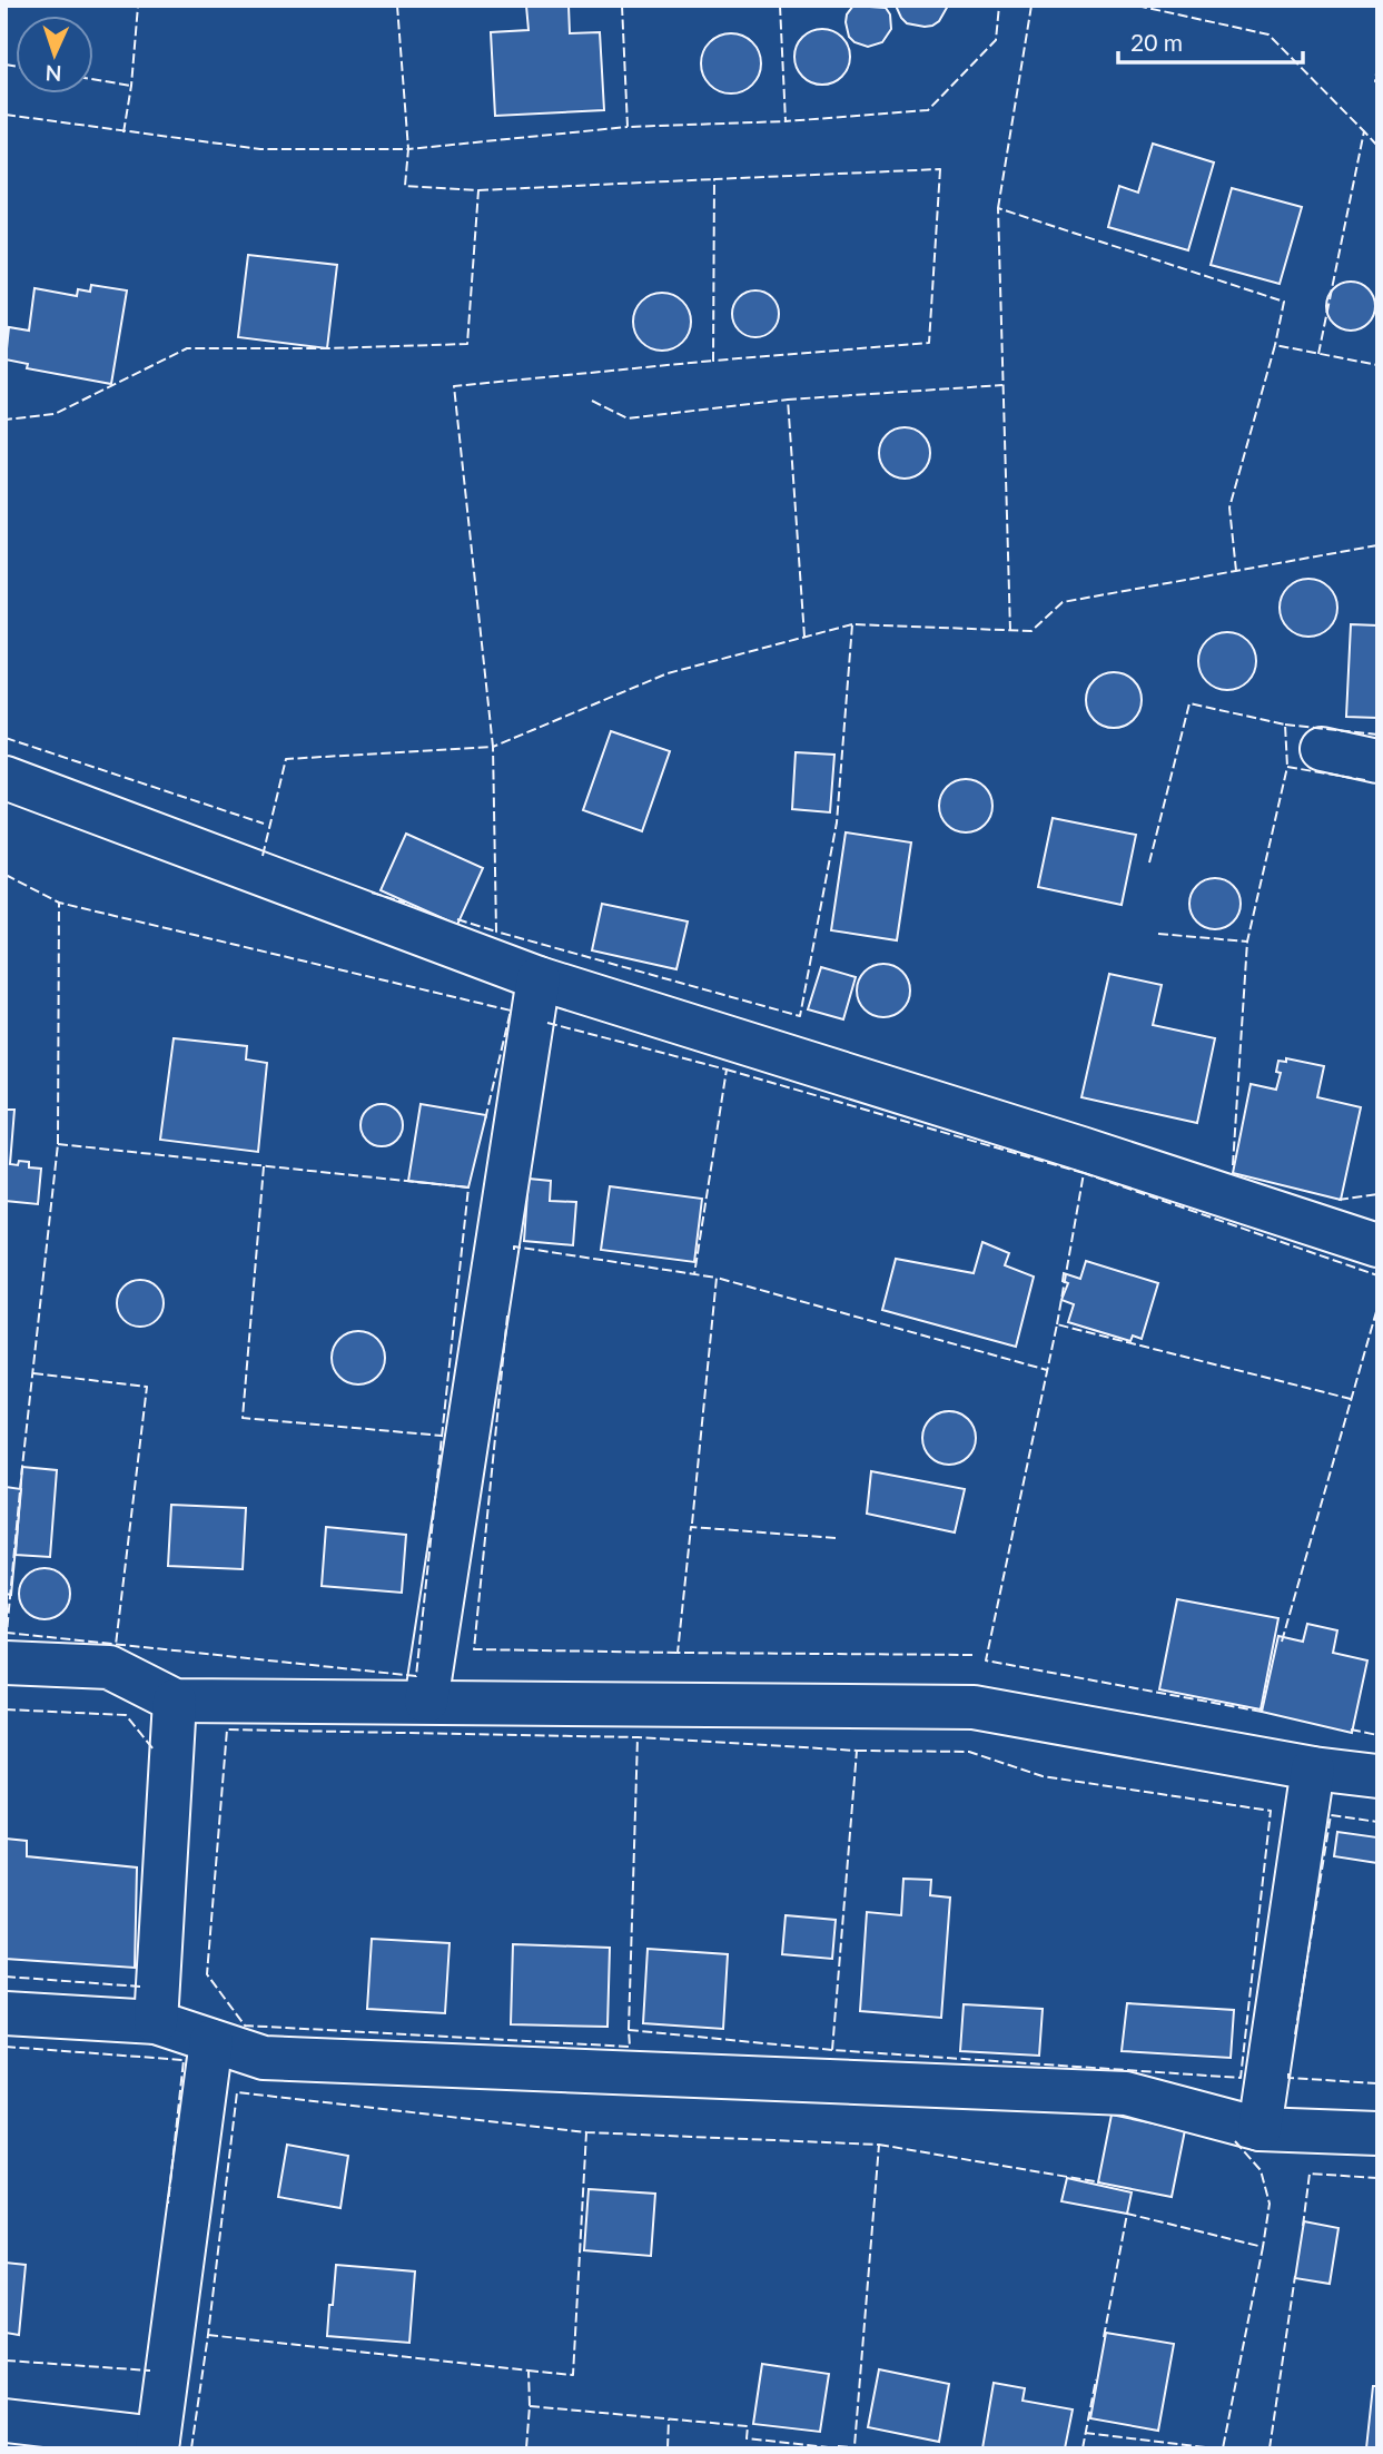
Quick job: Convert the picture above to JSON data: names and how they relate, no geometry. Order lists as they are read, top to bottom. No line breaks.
{"scale_bar":"20 m","north":"bottom"}
